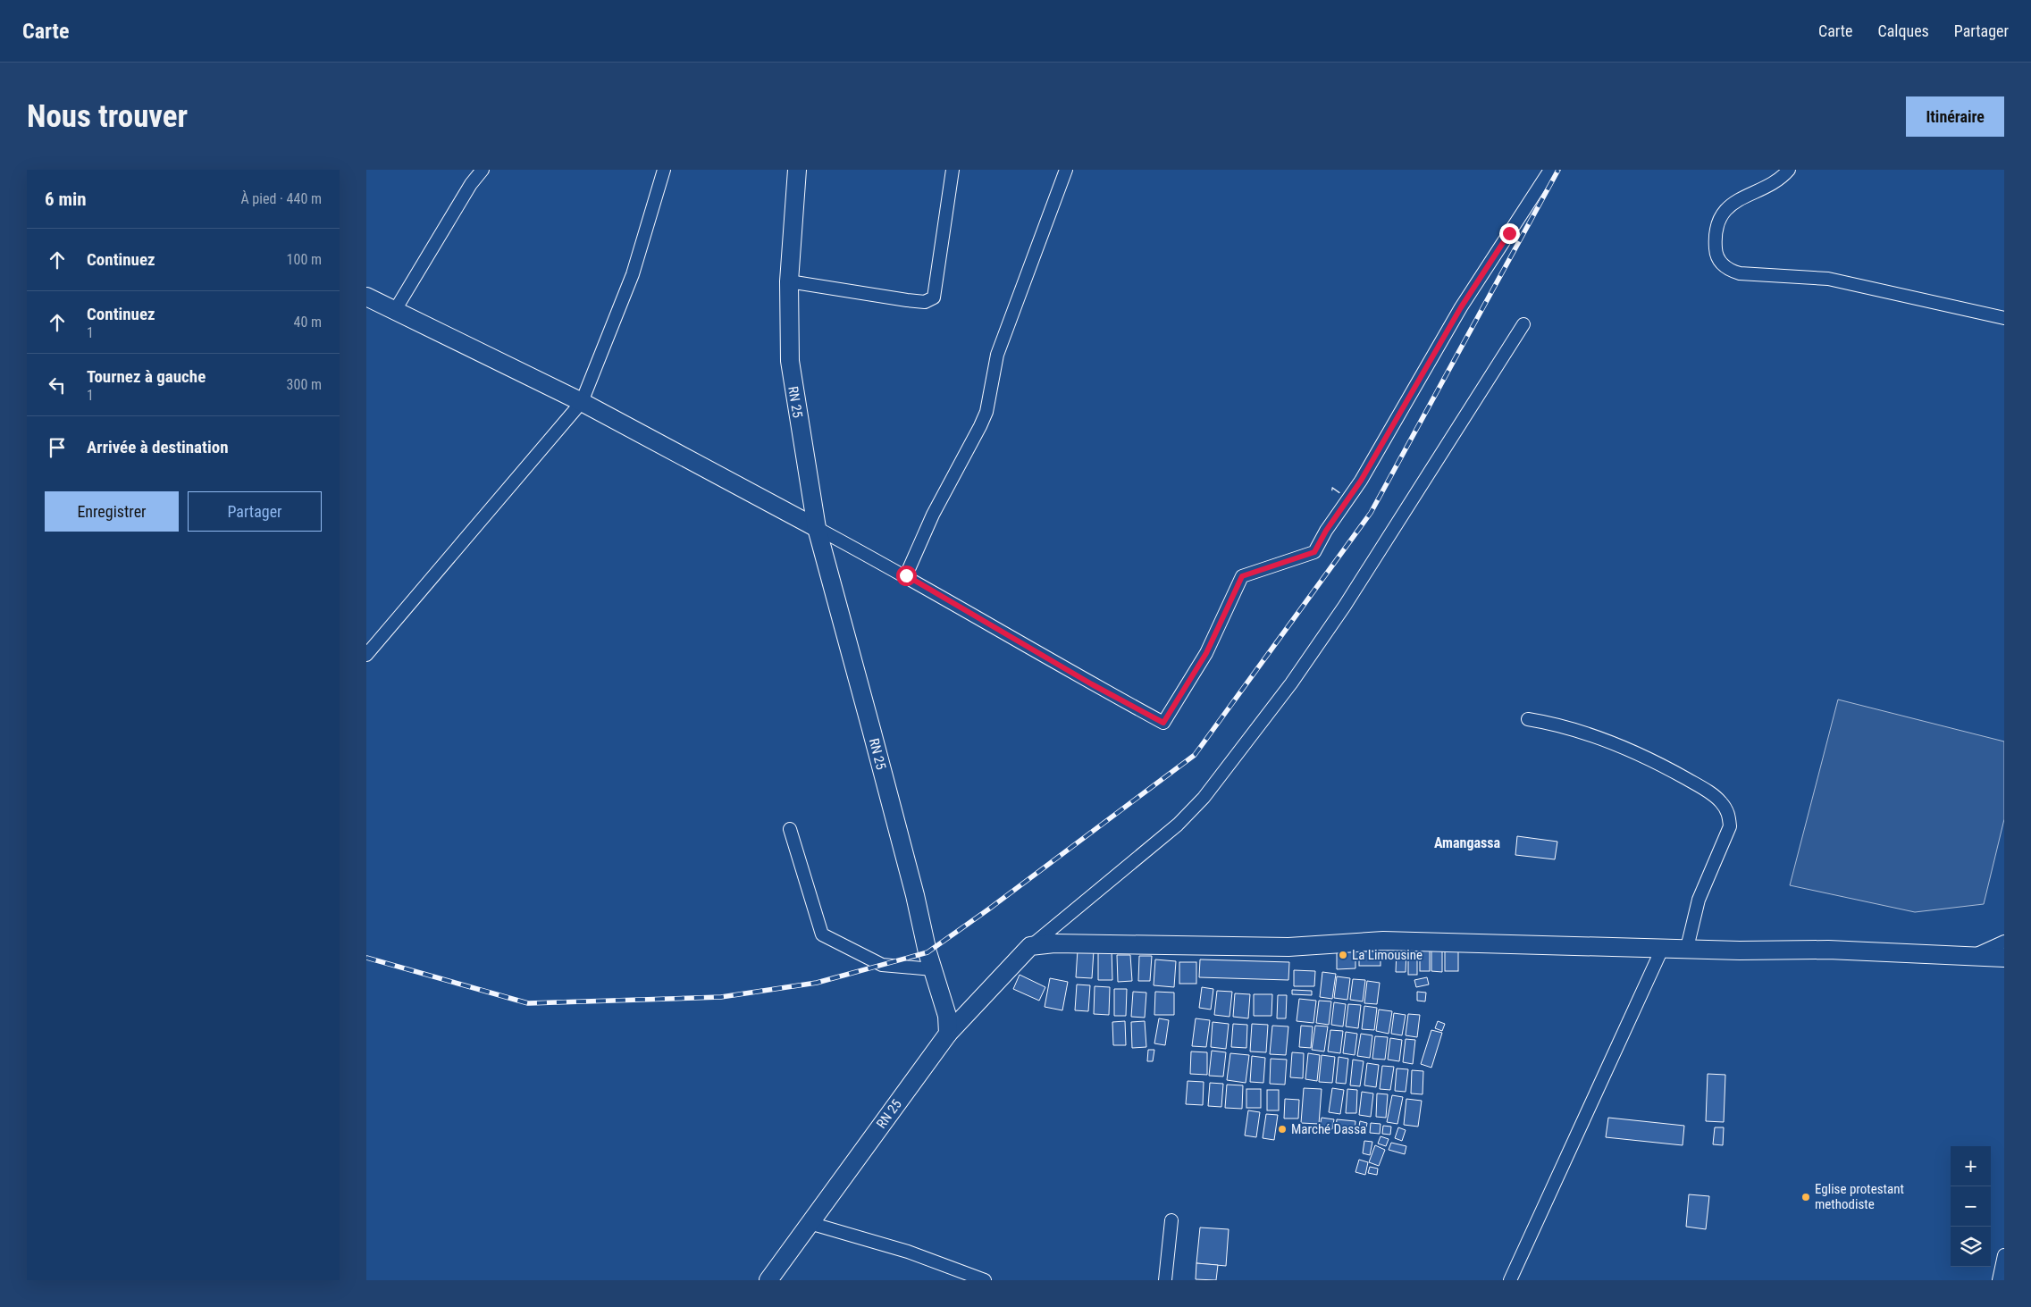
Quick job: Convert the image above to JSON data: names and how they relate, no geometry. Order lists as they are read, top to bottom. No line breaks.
{"streets":{"main road":["RN 25"],"street":["1"]},"districts":["Amangassa"],"places":["La Limousine","Marché Dassa","Eglise protestant methodiste"],"page":{"header":"Carte","nav":["Carte","Calques","Partager"],"buttons":["Itinéraire",["Enregistrer","Partager"]],"title":"Nous trouver","heading":["6 min","À pied · 440 m"],"list":[["Continuez","100 m"],["Continuez","1","40 m"],["Tournez à gauche","1","300 m"],"Arrivée à destination"],"map_buttons":["+","−"]}}
